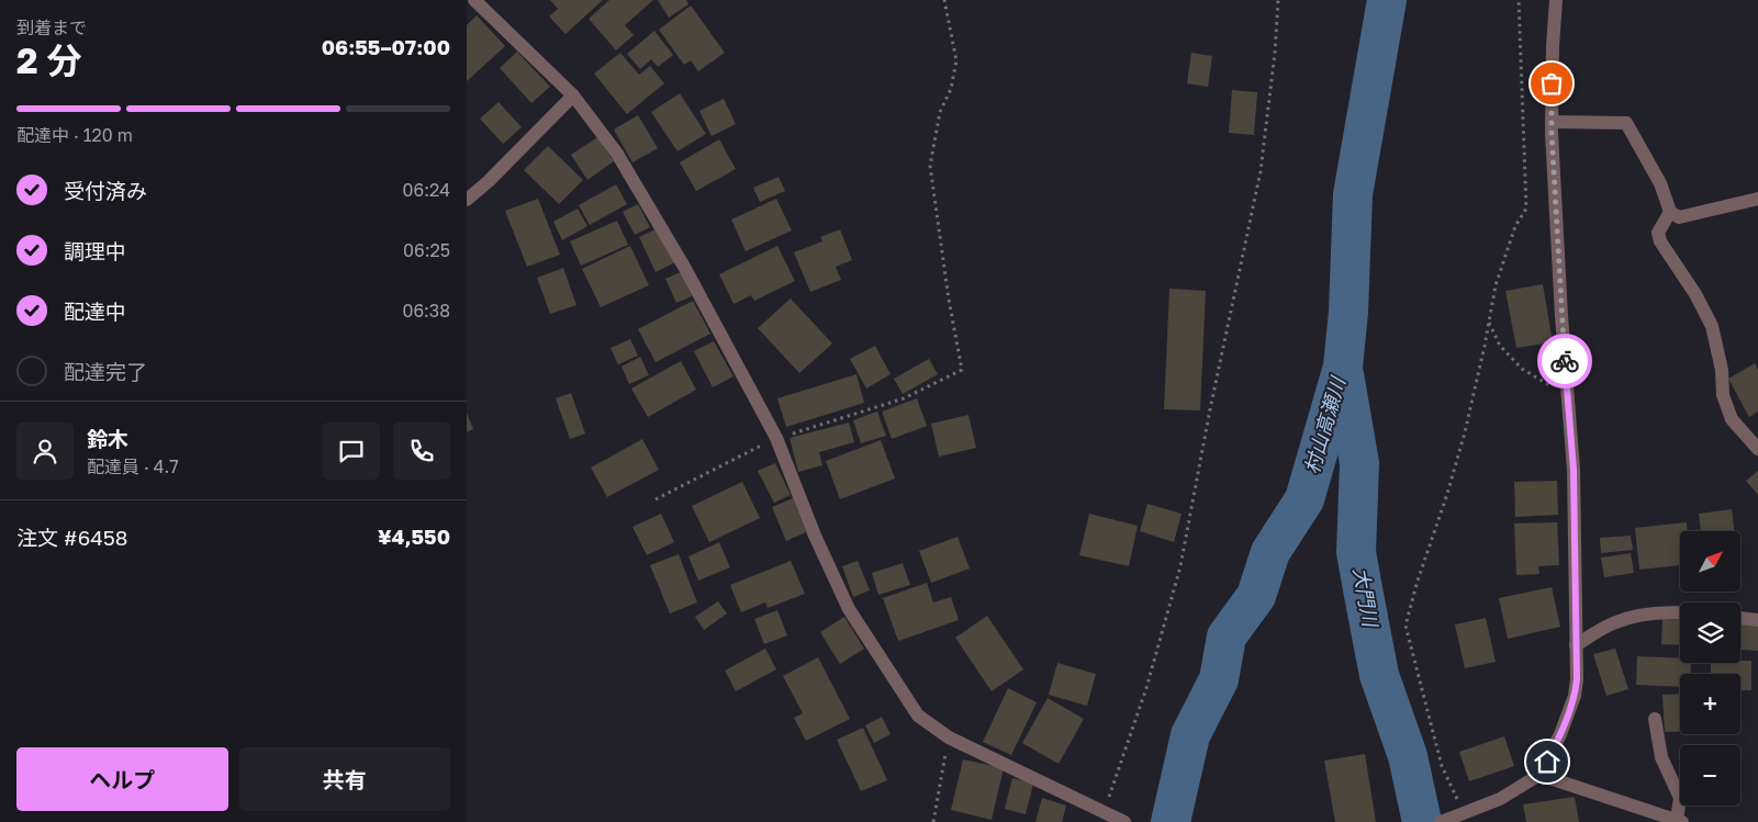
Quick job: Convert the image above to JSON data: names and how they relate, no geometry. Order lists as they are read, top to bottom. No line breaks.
{"water":["村山高瀬川","大門川"],"north":"top right","page":{"heading":["2 分","到着まで","06:55–07:00"],"panel":["鈴木","配達員 · 4.7","注文 #6458","¥4,550"],"bar":"配達中 · 120 m","list":[["受付済み","06:24"],["調理中","06:25"],["配達中","06:38"],"配達完了"],"map_buttons":["+","−"],"buttons":["ヘルプ","共有"]}}
